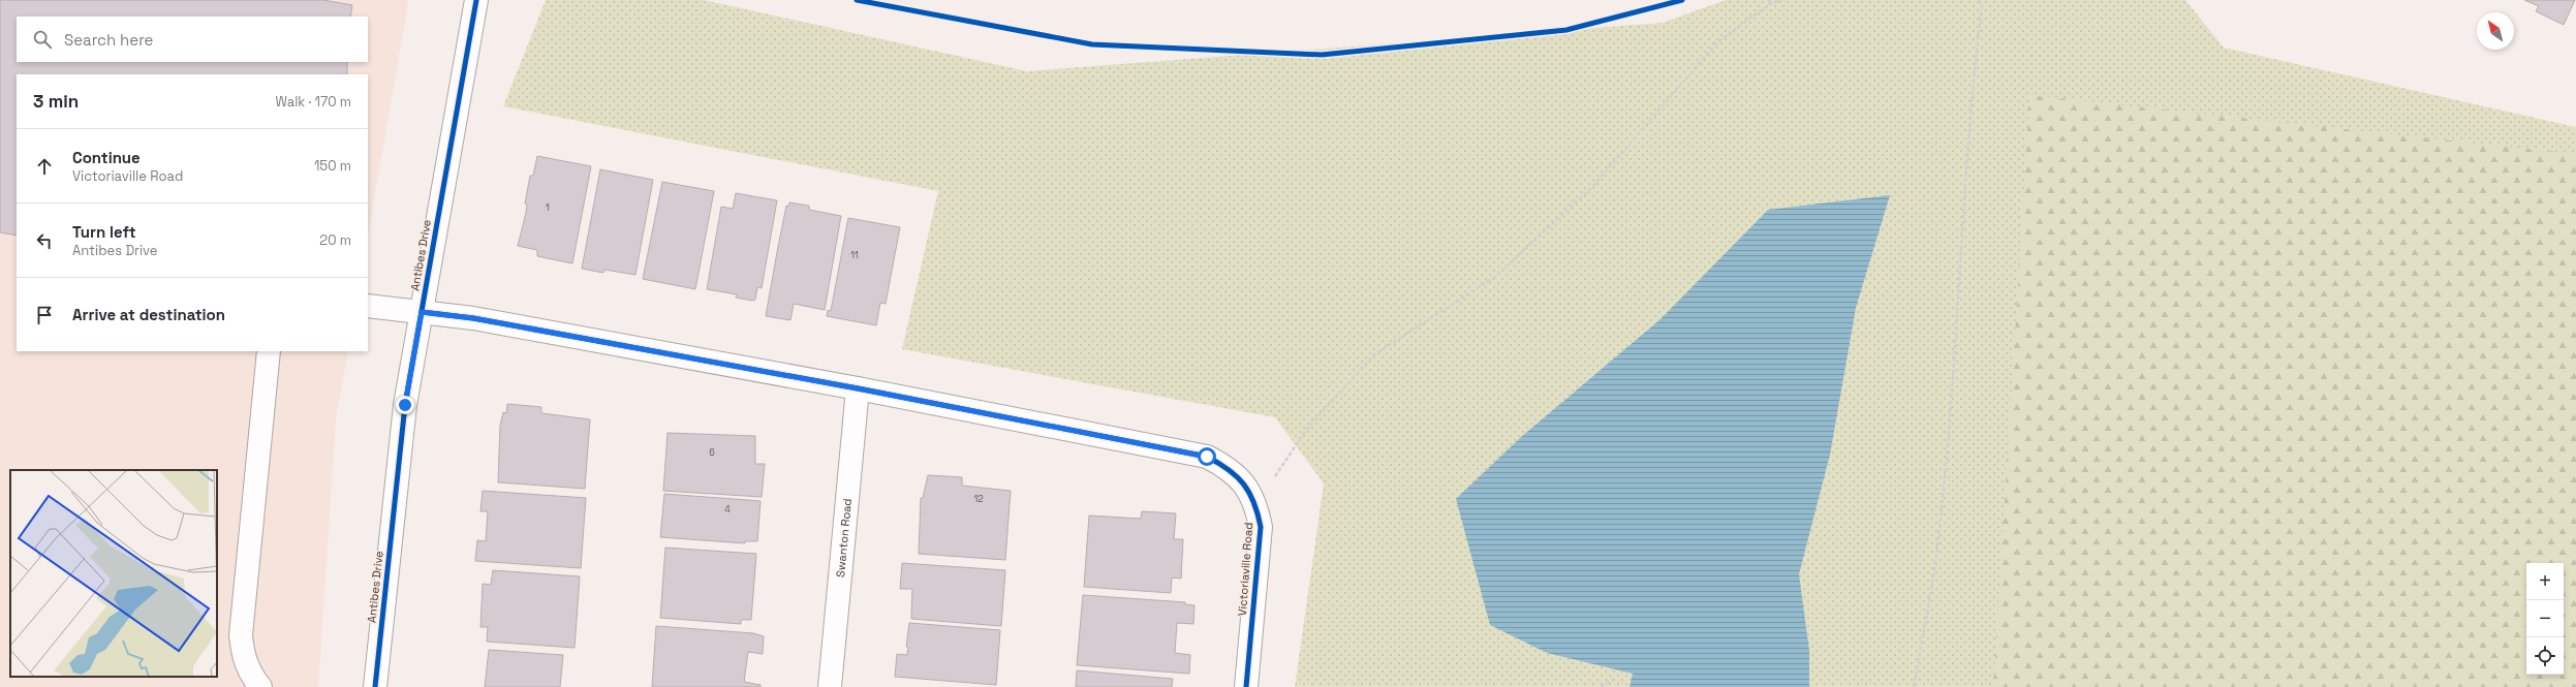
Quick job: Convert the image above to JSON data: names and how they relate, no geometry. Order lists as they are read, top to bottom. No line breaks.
{"streets":{"street":["Antibes Drive","Swanton Road","Victoriaville Road"]},"crossings":[["Antibes Drive","Victoriaville Road"],["Swanton Road","Victoriaville Road"]],"house_numbers":["1","11","6","12","4"],"north":"top left","page":{"search":"Search here","heading":["3 min","Walk · 170 m"],"list":[["Continue","Victoriaville Road","150 m"],["Turn left","Antibes Drive","20 m"],"Arrive at destination"],"map_buttons":["+","−"]}}
